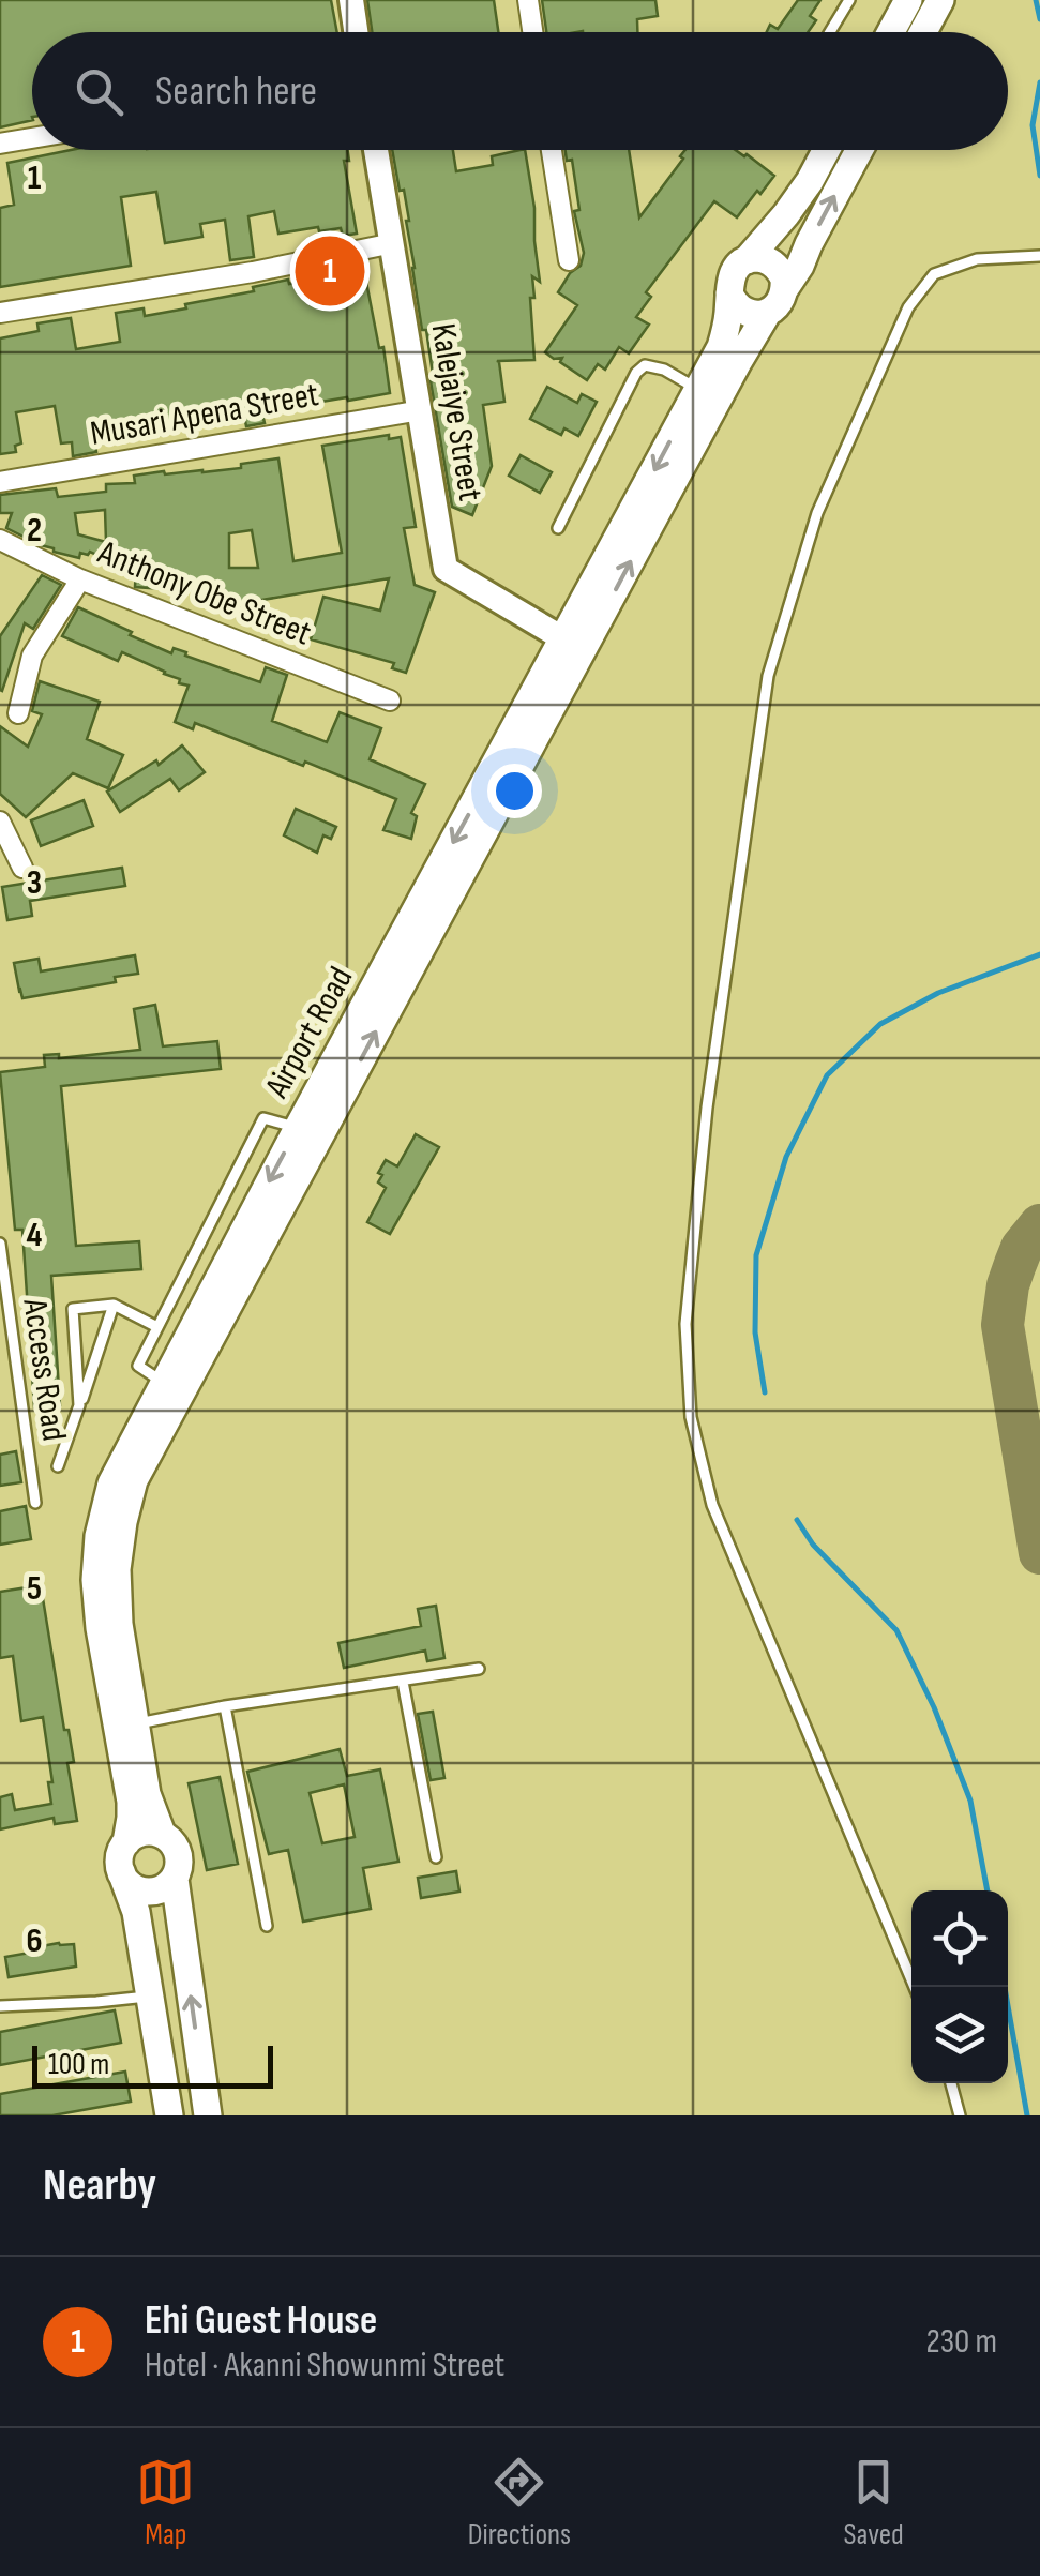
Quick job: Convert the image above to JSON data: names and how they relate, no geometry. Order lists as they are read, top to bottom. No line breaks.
{"streets":{"main road":["Airport Road"],"street":["Kalejaiye Street","Musari Apena Street","Anthony Obe Street"],"lane":["Access Road"]},"crossings":[["Kalejaiye Street","Musari Apena Street"],["Kalejaiye Street","Airport Road"]],"scale_bar":"100 m","page":{"search":"Search here","pins":"1","scale":"100 m","heading":"Nearby","list":[{"mark":"1","name":"Ehi Guest House","note":"Hotel · Akanni Showunmi Street","value":"230 m"}],"nav":["Map","Directions","Saved"]},"grid":{"rows":["1","2","3","4","5","6"]}}
